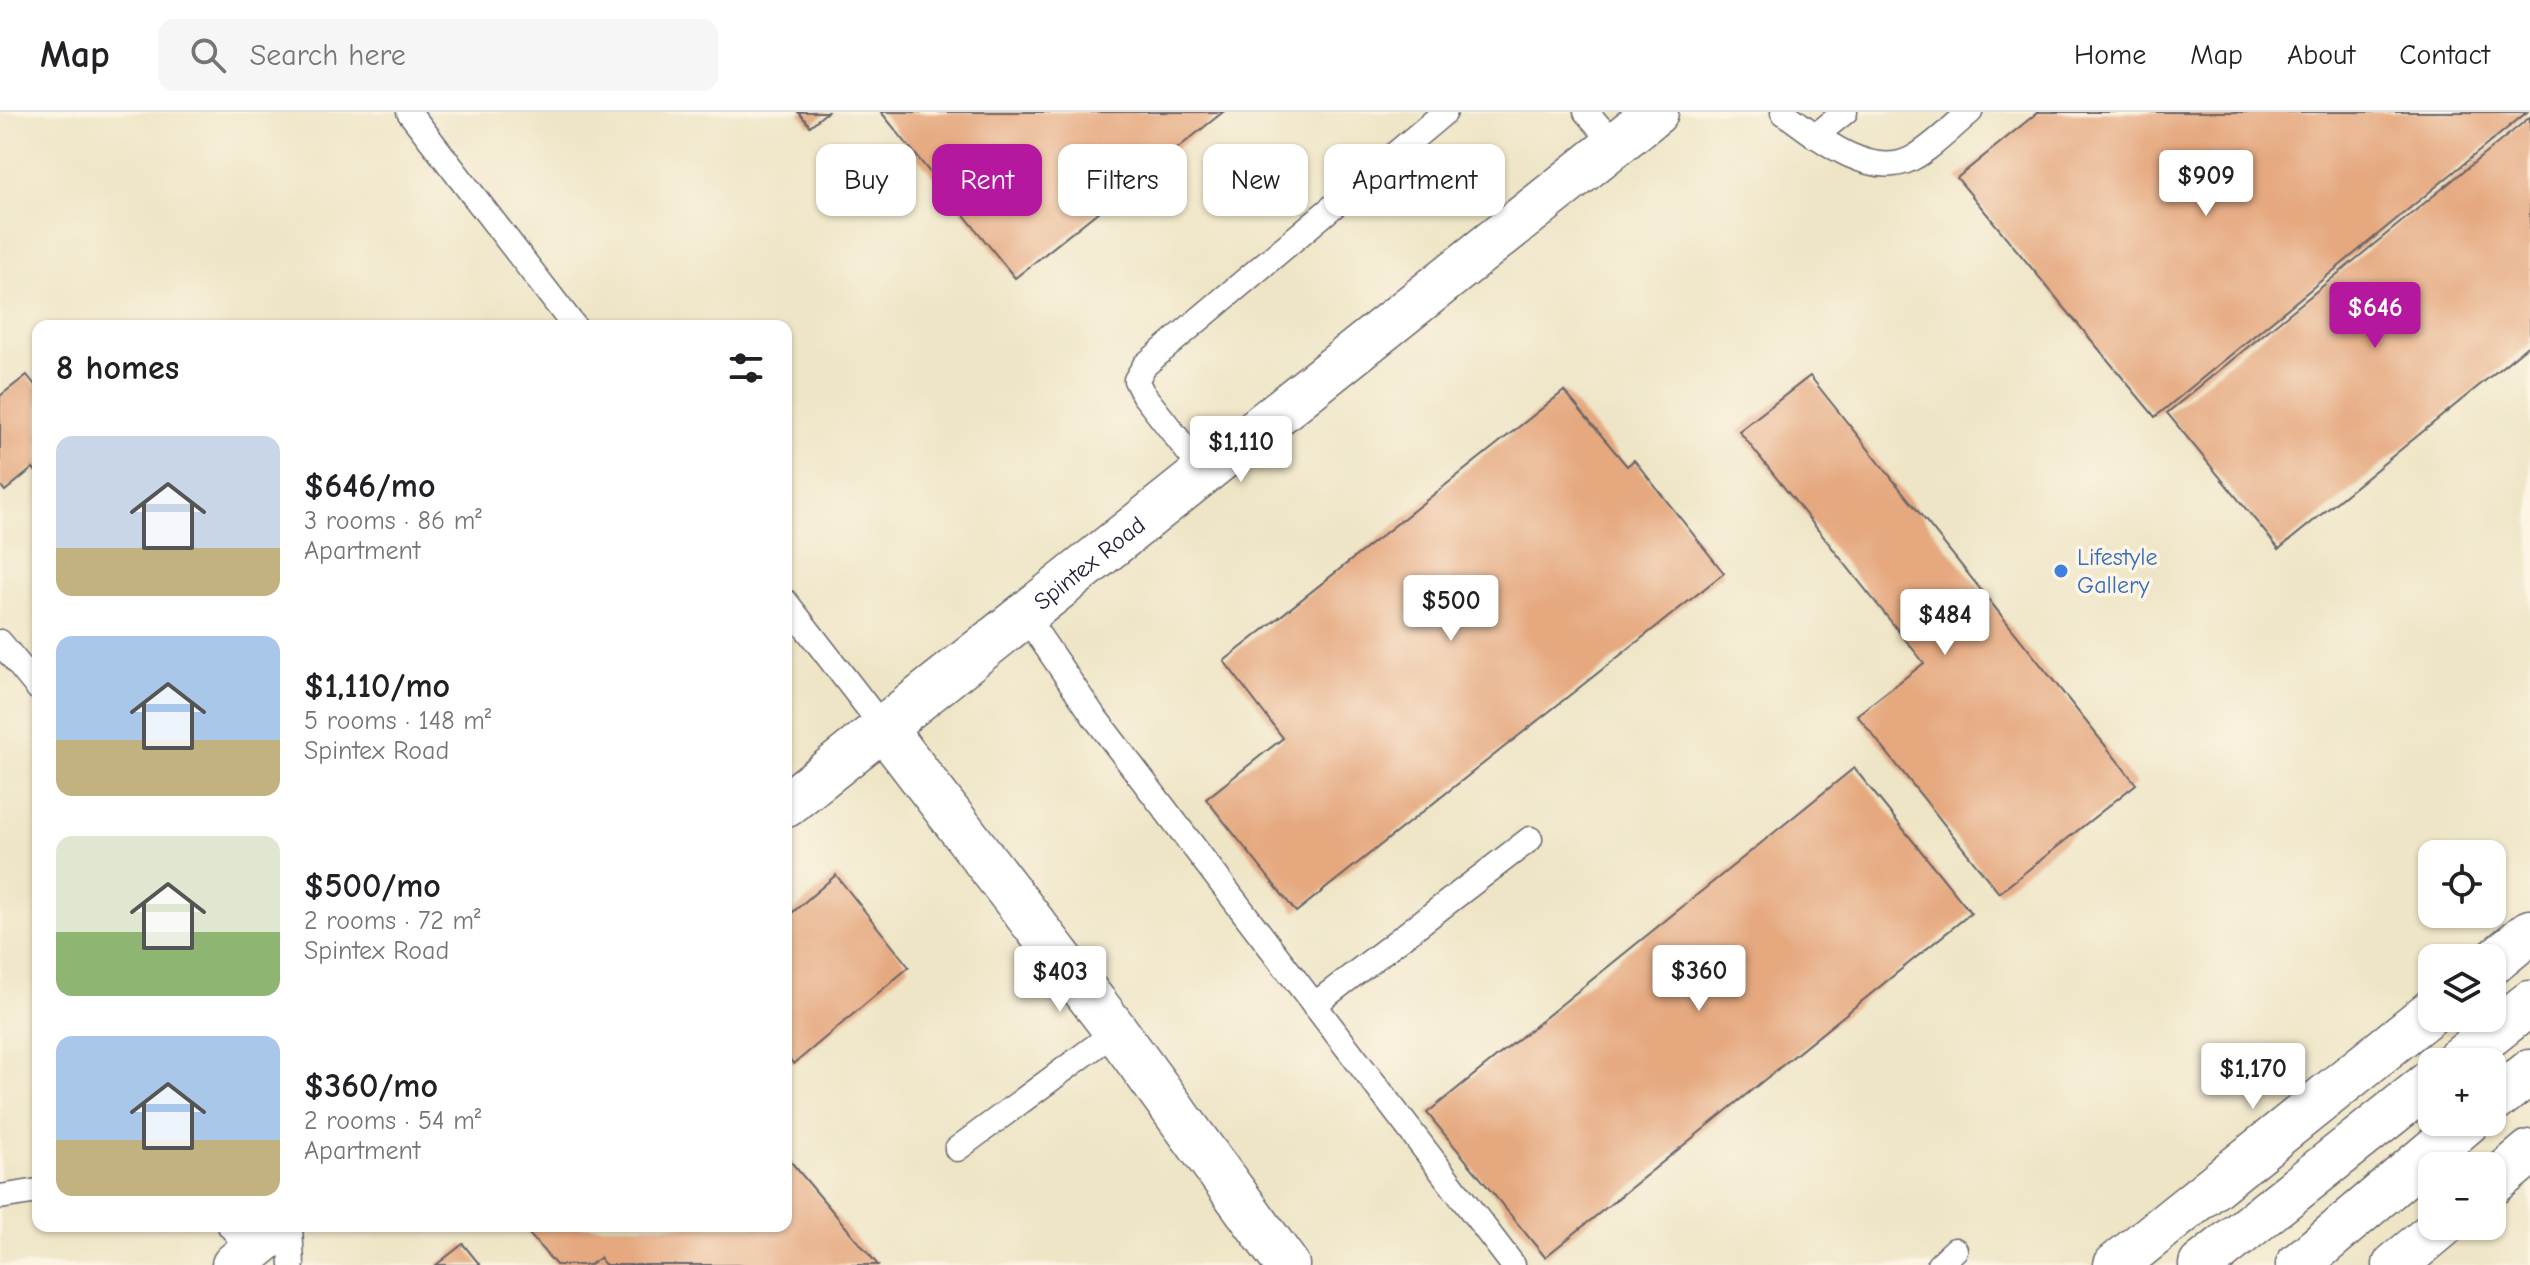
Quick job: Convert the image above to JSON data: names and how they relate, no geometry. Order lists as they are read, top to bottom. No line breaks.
{"streets":{"street":["Spintex Road"]},"places":["Lifestyle Gallery"],"page":{"header":"Map","search":"Search here","nav":["Home","Map","About","Contact"],"chip":["Buy","Rent","Filters","New","Apartment"],"price":["$909","$646","$1,110","$500","$484","$360","$403","$1,170"],"heading":"8 homes","list":[{"name":"$646/mo","note":"3 rooms · 86 m² · Apartment"},{"name":"$1,110/mo","note":"5 rooms · 148 m² · Spintex Road"},{"name":"$500/mo","note":"2 rooms · 72 m² · Spintex Road"},{"name":"$360/mo","note":"2 rooms · 54 m² · Apartment"}],"map_buttons":["+","−"]}}
